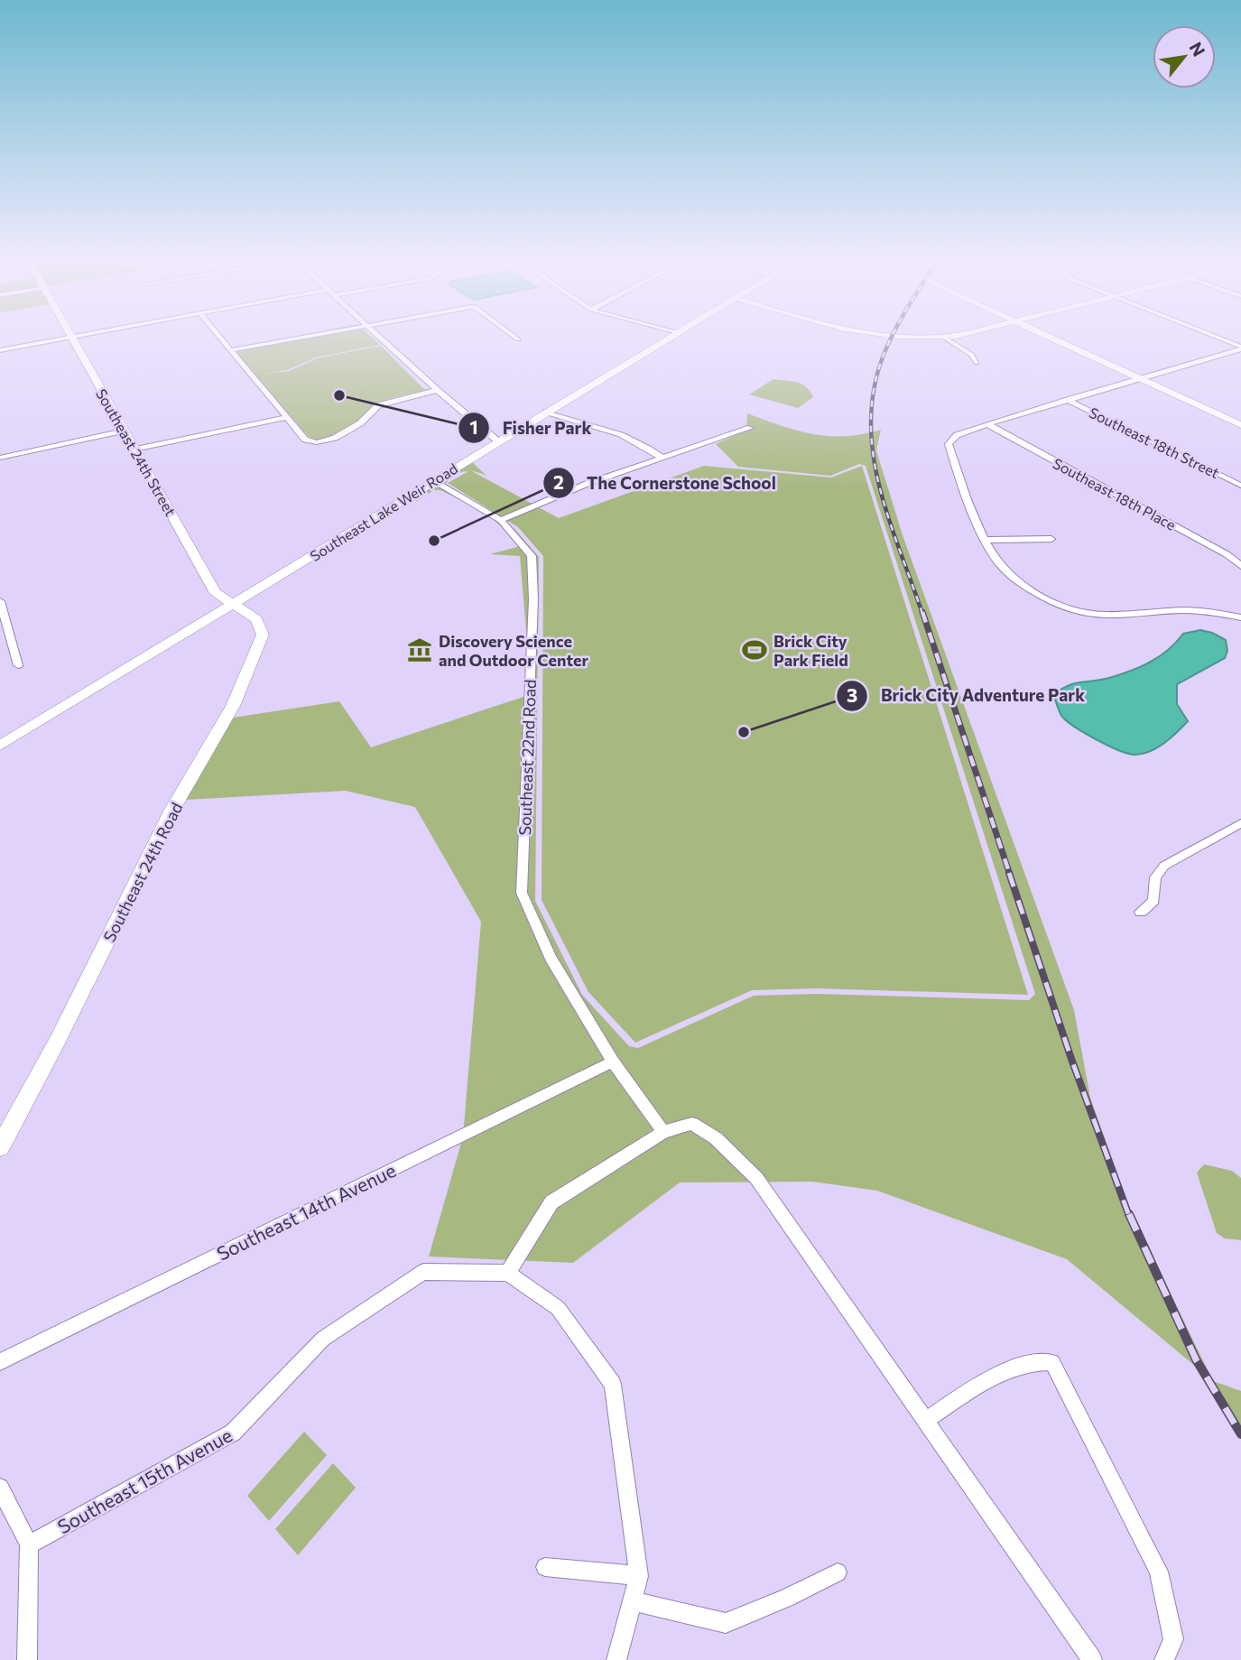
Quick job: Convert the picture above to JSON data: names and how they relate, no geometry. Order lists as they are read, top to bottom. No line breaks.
{"streets":{"street":["Southeast 18th Street","Southeast 24th Street","Southeast 18th Place","Southeast Lake Weir Road","Southeast 22nd Road","Southeast 24th Road","Southeast 14th Avenue","Southeast 15th Avenue"]},"crossings":[["Southeast 24th Street","Southeast Lake Weir Road"],["Southeast 24th Street","Southeast 24th Road"],["Southeast Lake Weir Road","Southeast 22nd Road"],["Southeast Lake Weir Road","Southeast 24th Road"],["Southeast 22nd Road","Southeast 14th Avenue"]],"places":{"other":["Fisher Park","The Cornerstone School","Brick City Adventure Park"],"museum":["Discovery Science and Outdoor Center"],"sports":["Brick City Park Field"]},"north":"top right"}
